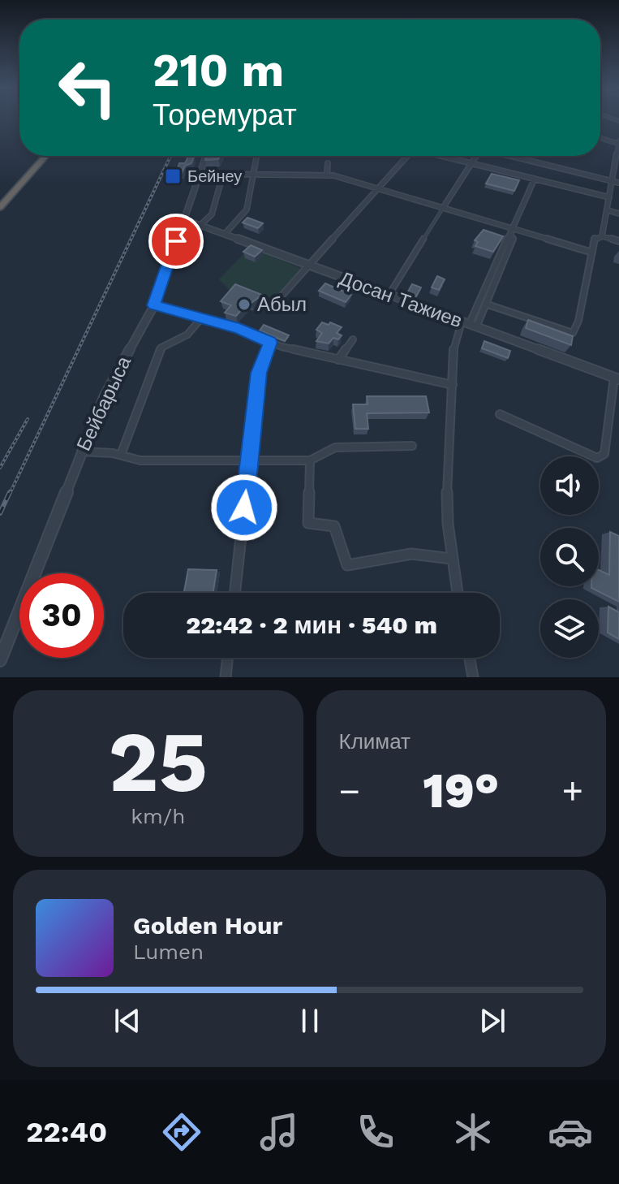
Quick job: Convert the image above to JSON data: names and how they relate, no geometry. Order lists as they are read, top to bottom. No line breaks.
{"streets":{"street":["Досан Тажиев","Бейбарыса"]},"crossings":[["Досан Тажиев","Бейбарыса"]],"places":{"transit":["Бейнеу"],"other":["Абыл"]},"page":{"turn":["210 m","Торемурат"],"limit":"30","trip":"22:42 · 2 мин · 540 m","tile":[["25","km/h"],"Климат"],"heat":["−","19°","+"],"song":["Golden Hour","Lumen"],"tabs":"22:40"}}
